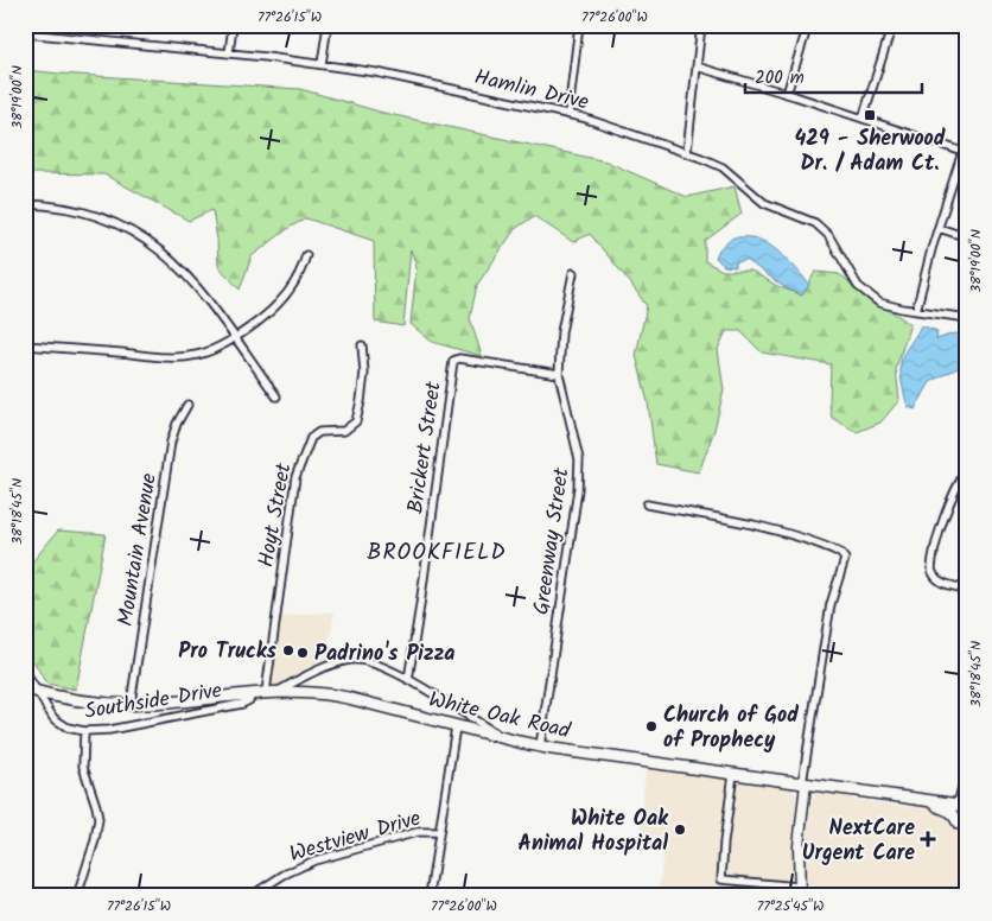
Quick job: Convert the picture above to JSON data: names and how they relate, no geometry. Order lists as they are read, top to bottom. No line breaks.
{"streets":{"main road":["White Oak Road"],"street":["Hamlin Drive","Brickert Street","Hoyt Street","Greenway Street","Mountain Avenue","Southside Drive","Westview Drive"]},"crossings":[["Brickert Street","Greenway Street"],["Hoyt Street","White Oak Road"],["Greenway Street","White Oak Road"],["Mountain Avenue","White Oak Road"],["Southside Drive","White Oak Road"]],"districts":["BROOKFIELD"],"places":{"transit":["429 - Sherwood Dr. / Adam Ct."],"other":["Pro Trucks","Padrino's Pizza","Church of God of Prophecy","White Oak Animal Hospital"],"health":["NextCare Urgent Care"]},"scale_bar":"200 m","coordinates":["77°26'15\"W","77°26'00\"W","38°19'00\"N","38°18'45\"N","77°25'45\"W"]}
